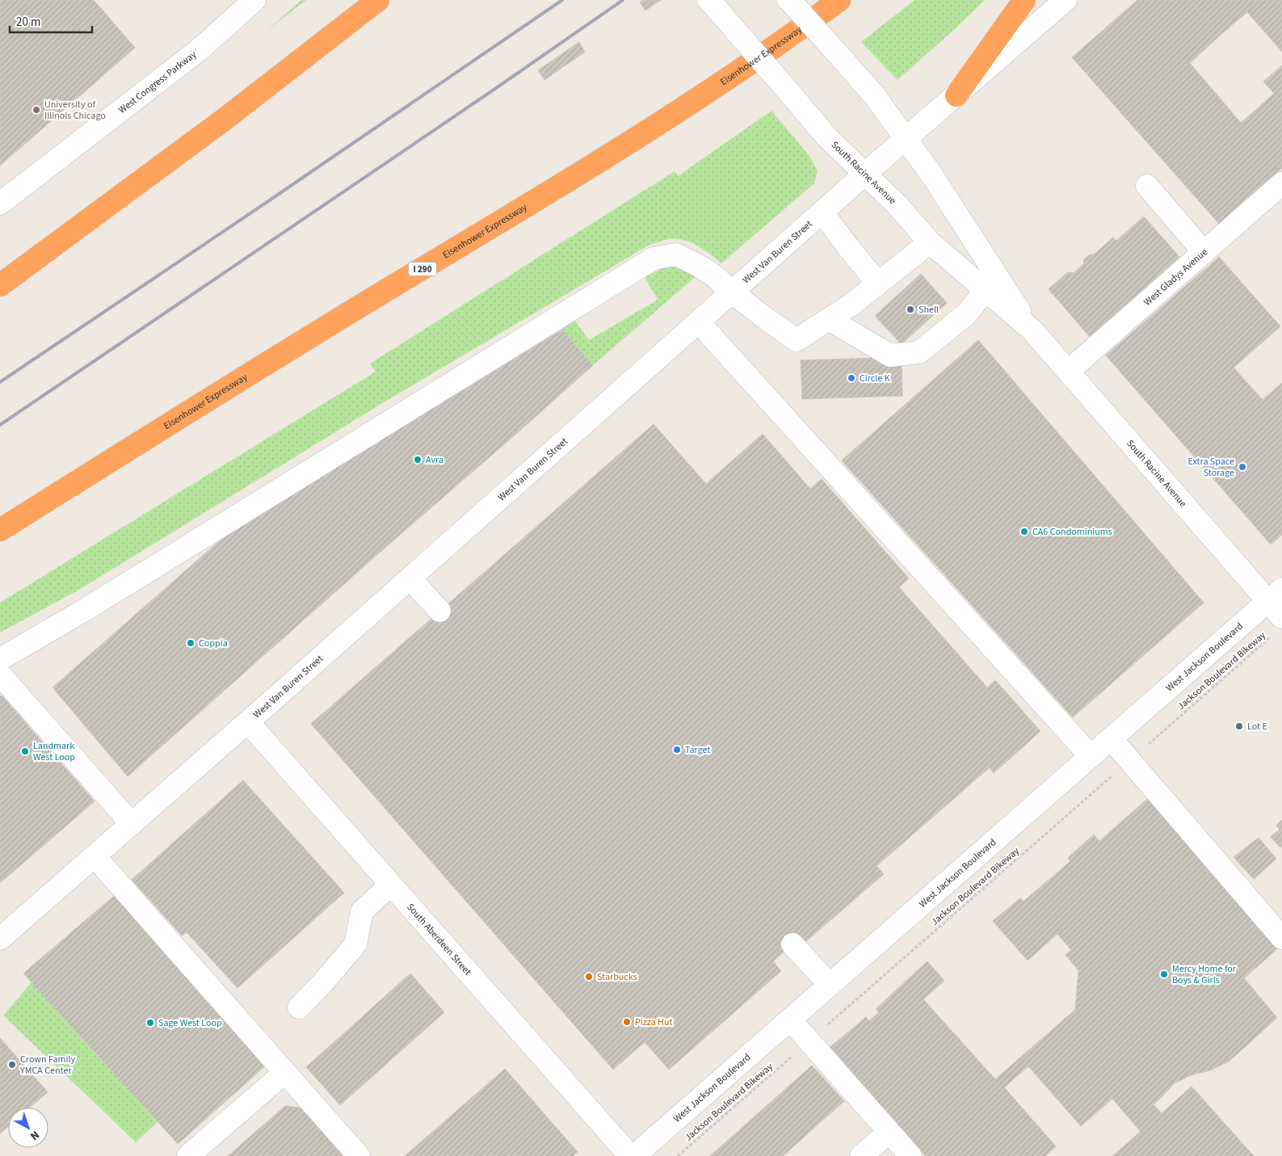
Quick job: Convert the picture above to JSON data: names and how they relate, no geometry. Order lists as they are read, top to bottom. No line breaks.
{"streets":{"highway":["Eisenhower Expressway","I 290"],"street":["West Congress Parkway","South Racine Avenue","West Van Buren Street","West Gladys Avenue","West Jackson Boulevard","South Aberdeen Street"],"path":["Jackson Boulevard Bikeway"]},"crossings":[["South Racine Avenue","West Van Buren Street"],["South Racine Avenue","West Gladys Avenue"],["South Racine Avenue","West Jackson Boulevard"],["West Van Buren Street","South Aberdeen Street"]],"places":["University of Illinois Chicago","Shell","Circle K","Avra","Extra Space Storage","CA6 Condominiums","Coppia","Lot E","Target","Landmark West Loop","Mercy Home for Boys & Girls","Starbucks","Pizza Hut","Sage West Loop","Crown Family YMCA Center"],"scale_bar":"20 m","north":"bottom right"}
